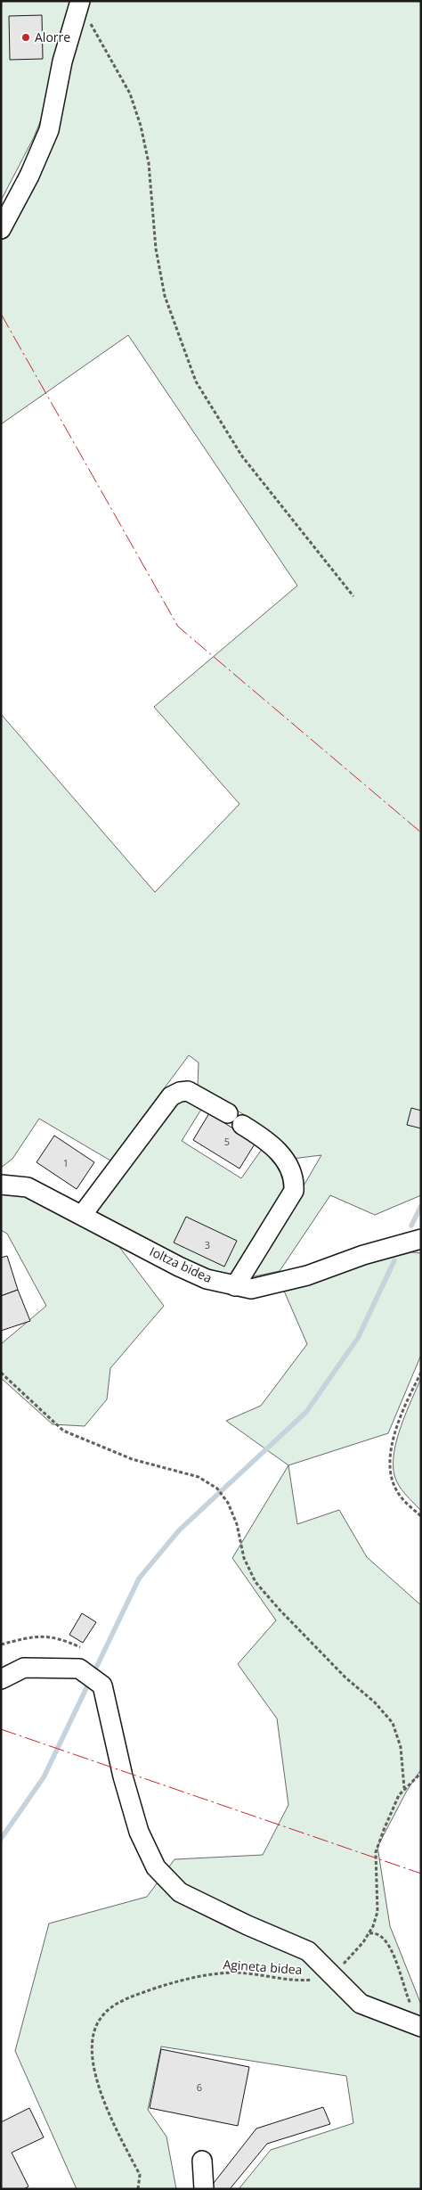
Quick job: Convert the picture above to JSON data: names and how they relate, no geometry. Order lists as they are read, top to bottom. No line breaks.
{"streets":{"street":["Ioltza bidea"],"path":["Agineta bidea"]},"places":["Alorre"],"house_numbers":["5","1","3","6"]}
